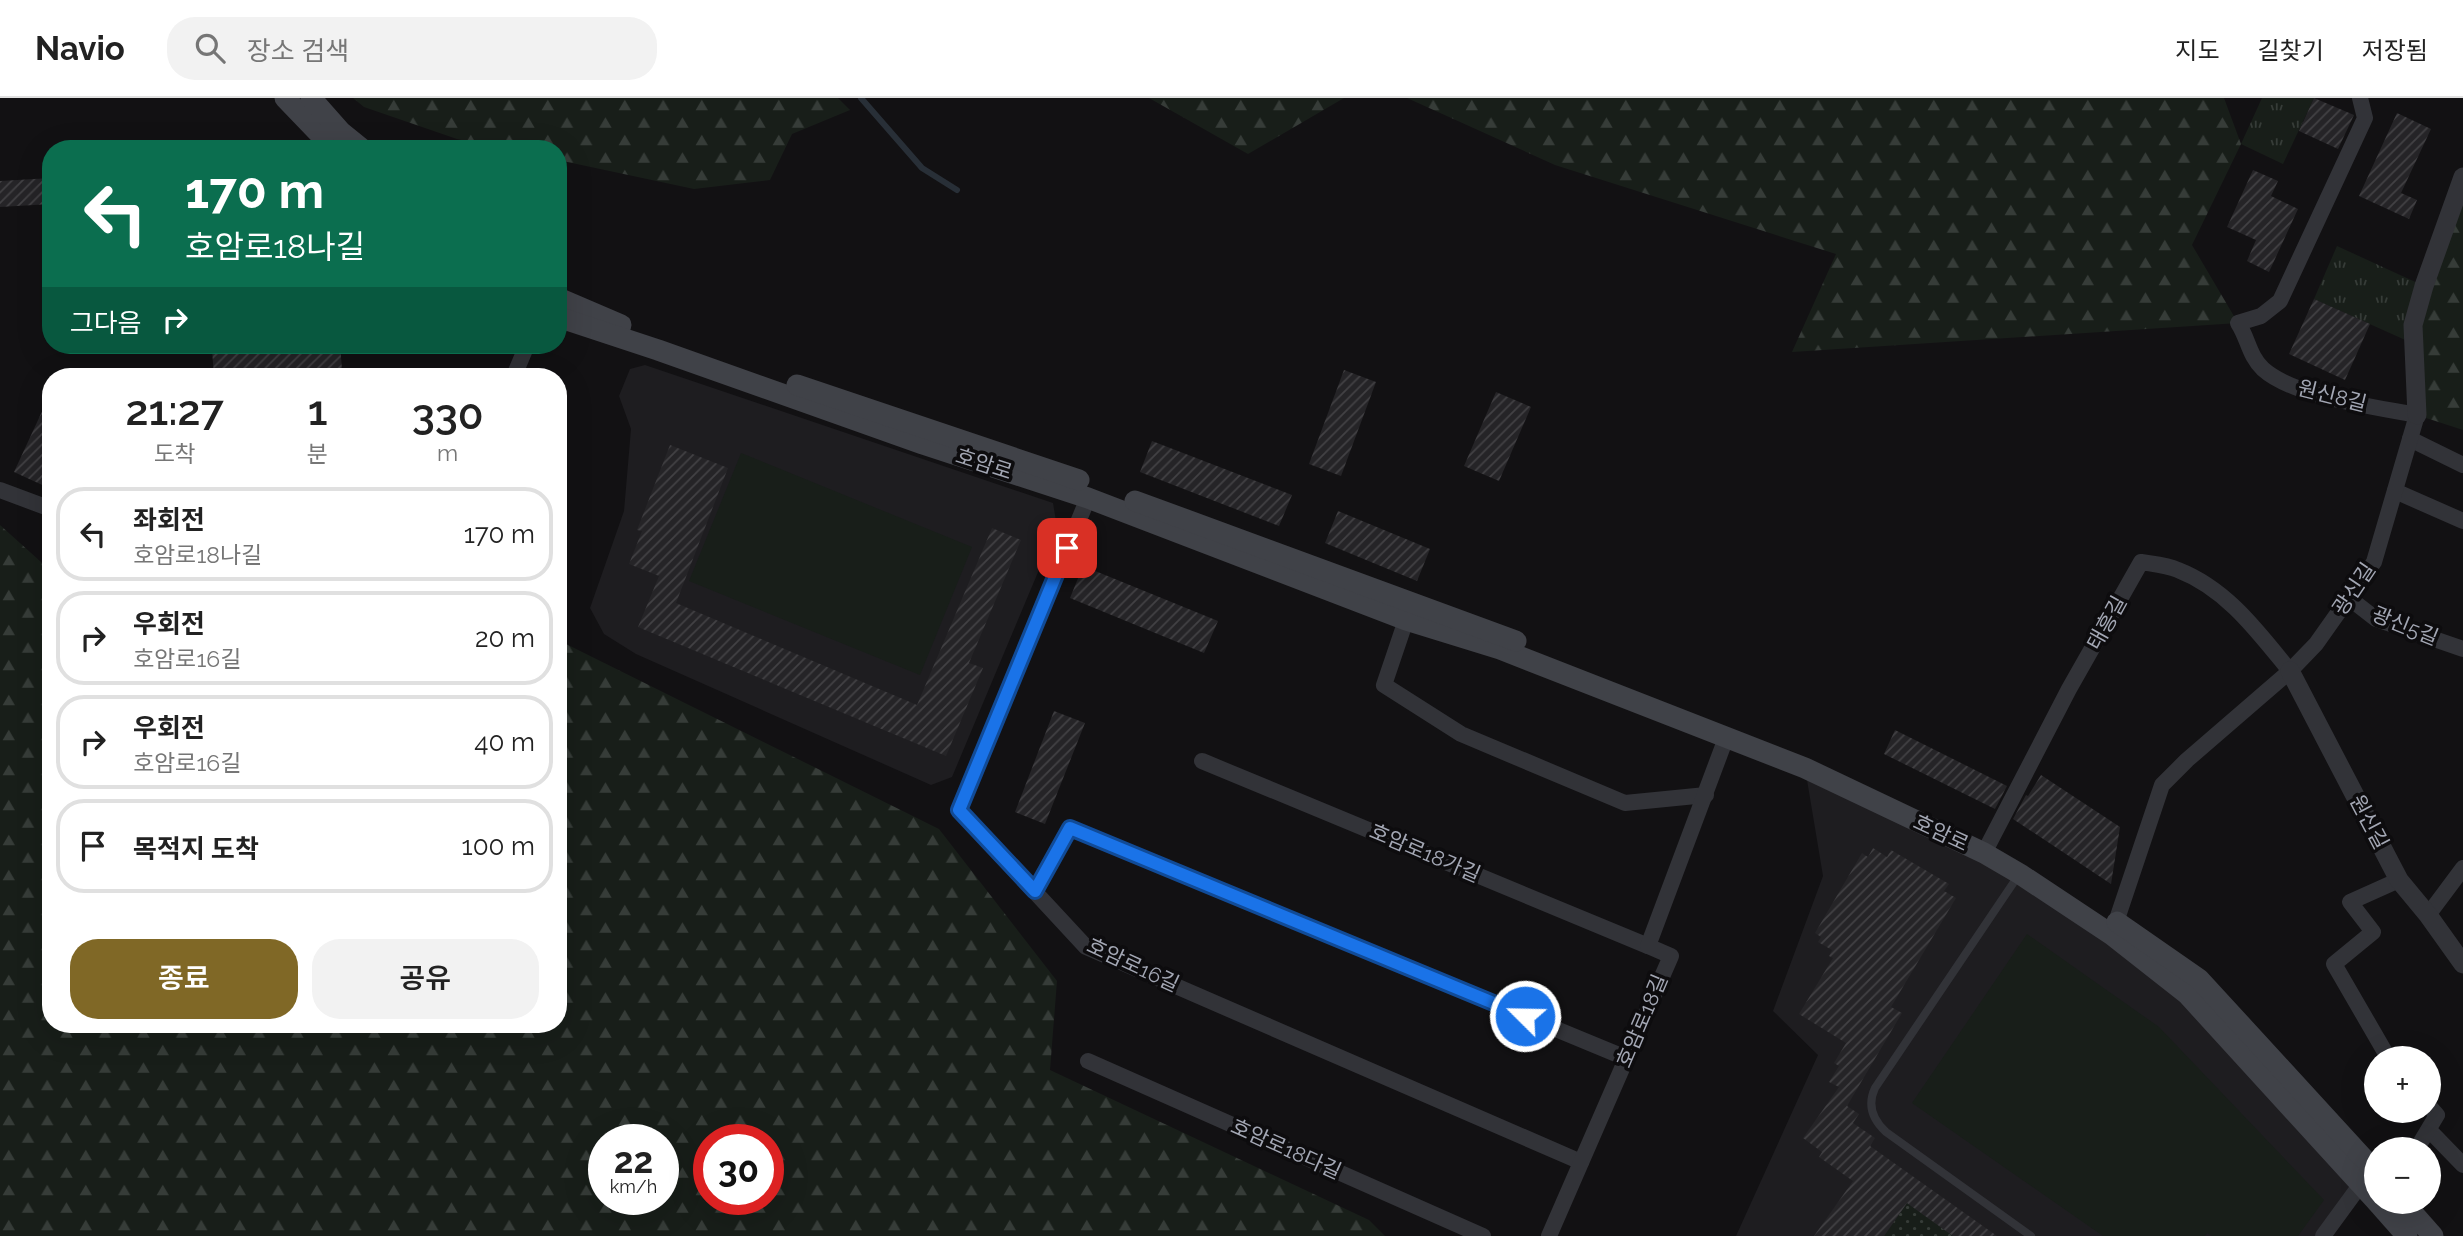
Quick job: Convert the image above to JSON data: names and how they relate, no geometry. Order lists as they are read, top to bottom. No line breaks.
{"streets":{"main road":["호암로"],"street":["원신8길","광신길","태흥길","광신5길","원신길","호암로18가길","호암로16길","호암로18길","호암로18다길"]},"crossings":[["원신8길","광신길"],["호암로","광신길"],["호암로","태흥길"],["호암로","호암로16길"],["호암로","호암로18길"],["광신길","태흥길"],["광신길","광신5길"],["광신길","원신길"],["태흥길","원신길"],["호암로18가길","호암로18길"],["호암로16길","호암로18길"]],"page":{"header":"Navio","search":"장소 검색","nav":["지도","길찾기","저장됨"],"turn":["170 m","호암로18나길"],"then":"그다음","eta":["21:27","도착","1","분","330","m"],"list":[{"name":"좌회전","note":"호암로18나길","value":"170 m"},{"name":"우회전","note":"호암로16길","value":"20 m"},{"name":"우회전","note":"호암로16길","value":"40 m"},{"name":"목적지 도착","value":"100 m"}],"buttons":["종료","공유"],"map_buttons":["+","−"],"speed":"22 km/h","limit":"30"}}
